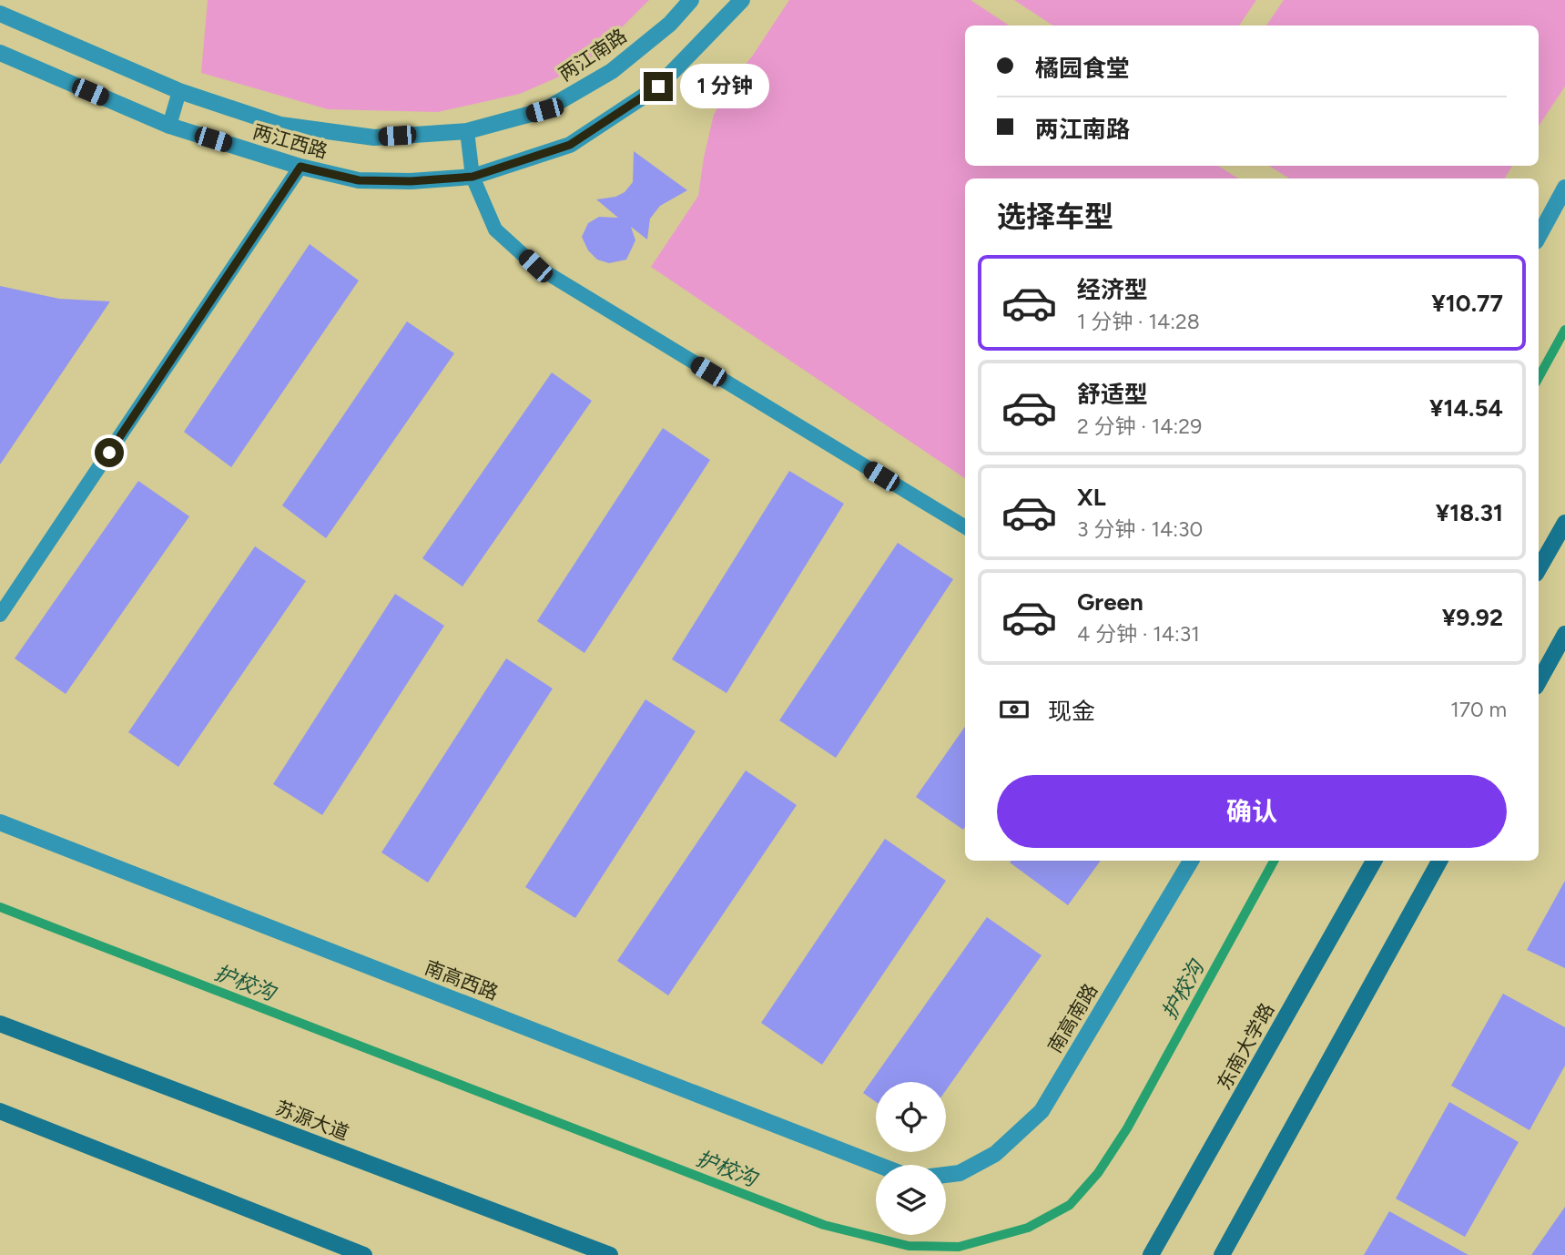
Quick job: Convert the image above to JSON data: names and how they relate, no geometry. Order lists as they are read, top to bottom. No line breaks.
{"streets":{"main road":["东南大学路","苏源大道"],"street":["两江南路","两江西路","南高西路","南高南路"]},"crossings":[["两江南路","两江西路"]],"water":["护校沟"],"page":{"banner":["橘园食堂","两江南路"],"bubble":"1 分钟","heading":"选择车型","list":[{"name":"经济型","note":"1 分钟 · 14:28","value":"¥10.77"},{"name":"舒适型","note":"2 分钟 · 14:29","value":"¥14.54"},{"name":"XL","note":"3 分钟 · 14:30","value":"¥18.31"},{"name":"Green","note":"4 分钟 · 14:31","value":"¥9.92"}],"pay":["现金","170 m"],"buttons":"确认"}}
